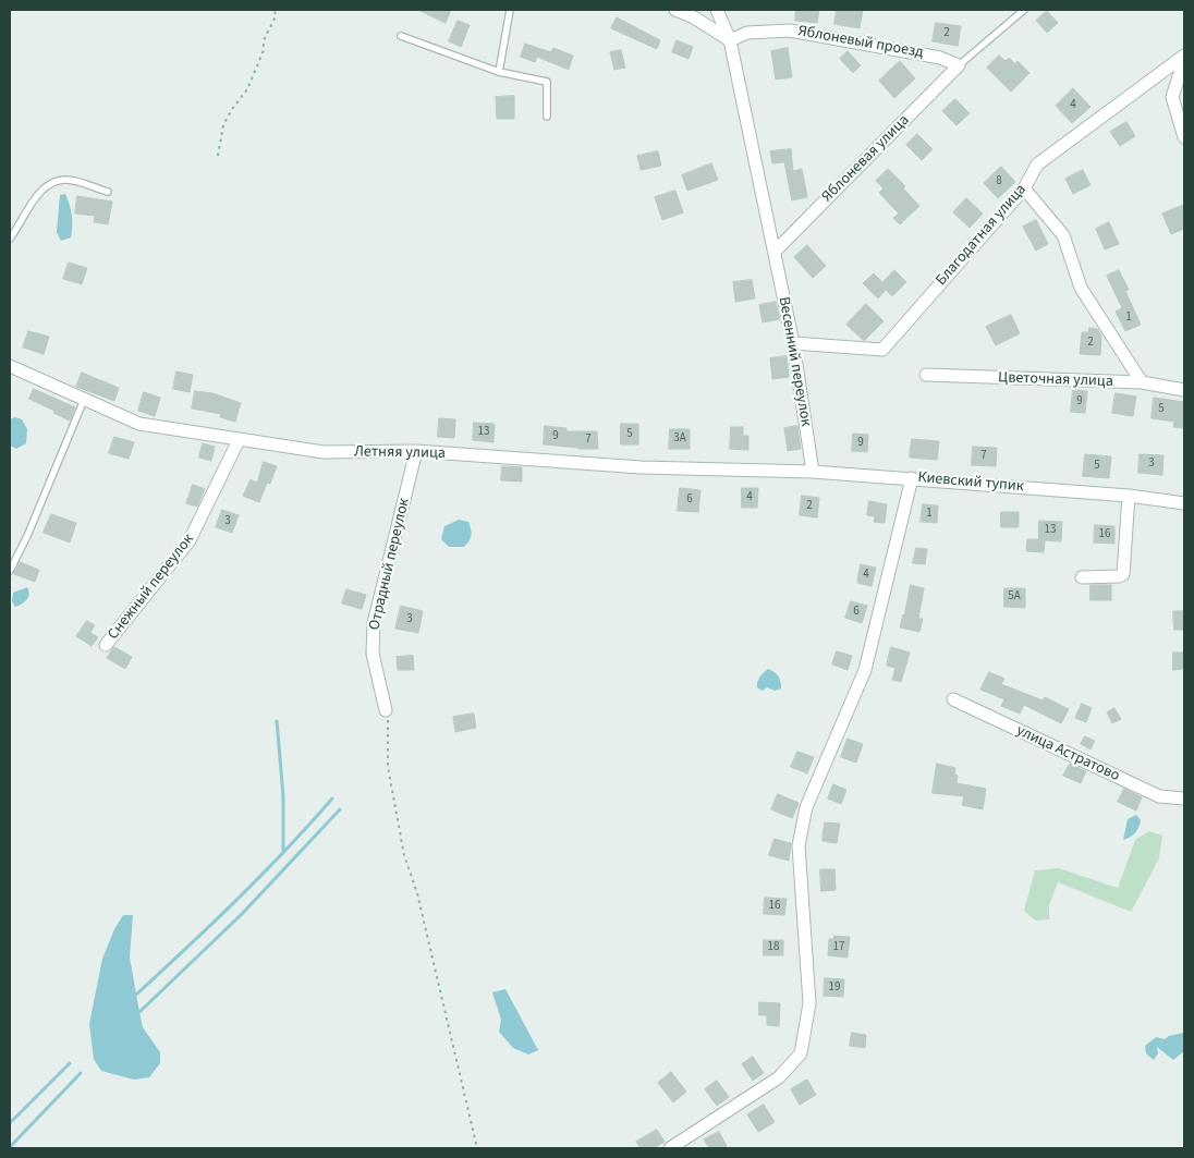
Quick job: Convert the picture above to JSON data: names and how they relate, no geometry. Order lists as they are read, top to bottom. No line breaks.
{"streets":{"street":["Яблоневый проезд","Яблоневая улица","Благодатная улица","Весенний переулок","Цветочная улица","Летняя улица","Киевский тупик","Отрадный переулок","Снежный переулок","улица Астратово"]},"crossings":[["Яблоневый проезд","Яблоневая улица"],["Яблоневый проезд","Весенний переулок"],["Яблоневая улица","Весенний переулок"],["Благодатная улица","Весенний переулок"],["Весенний переулок","Летняя улица"],["Весенний переулок","Киевский тупик"],["Летняя улица","Киевский тупик"],["Летняя улица","Отрадный переулок"],["Летняя улица","Снежный переулок"]],"house_numbers":["2","4","8","1","2","9","5","13","5","9","3А","7","9","7","3","5","4","6","2","1","3","13","16","4","5А","6","3","16","18","17","19"]}
